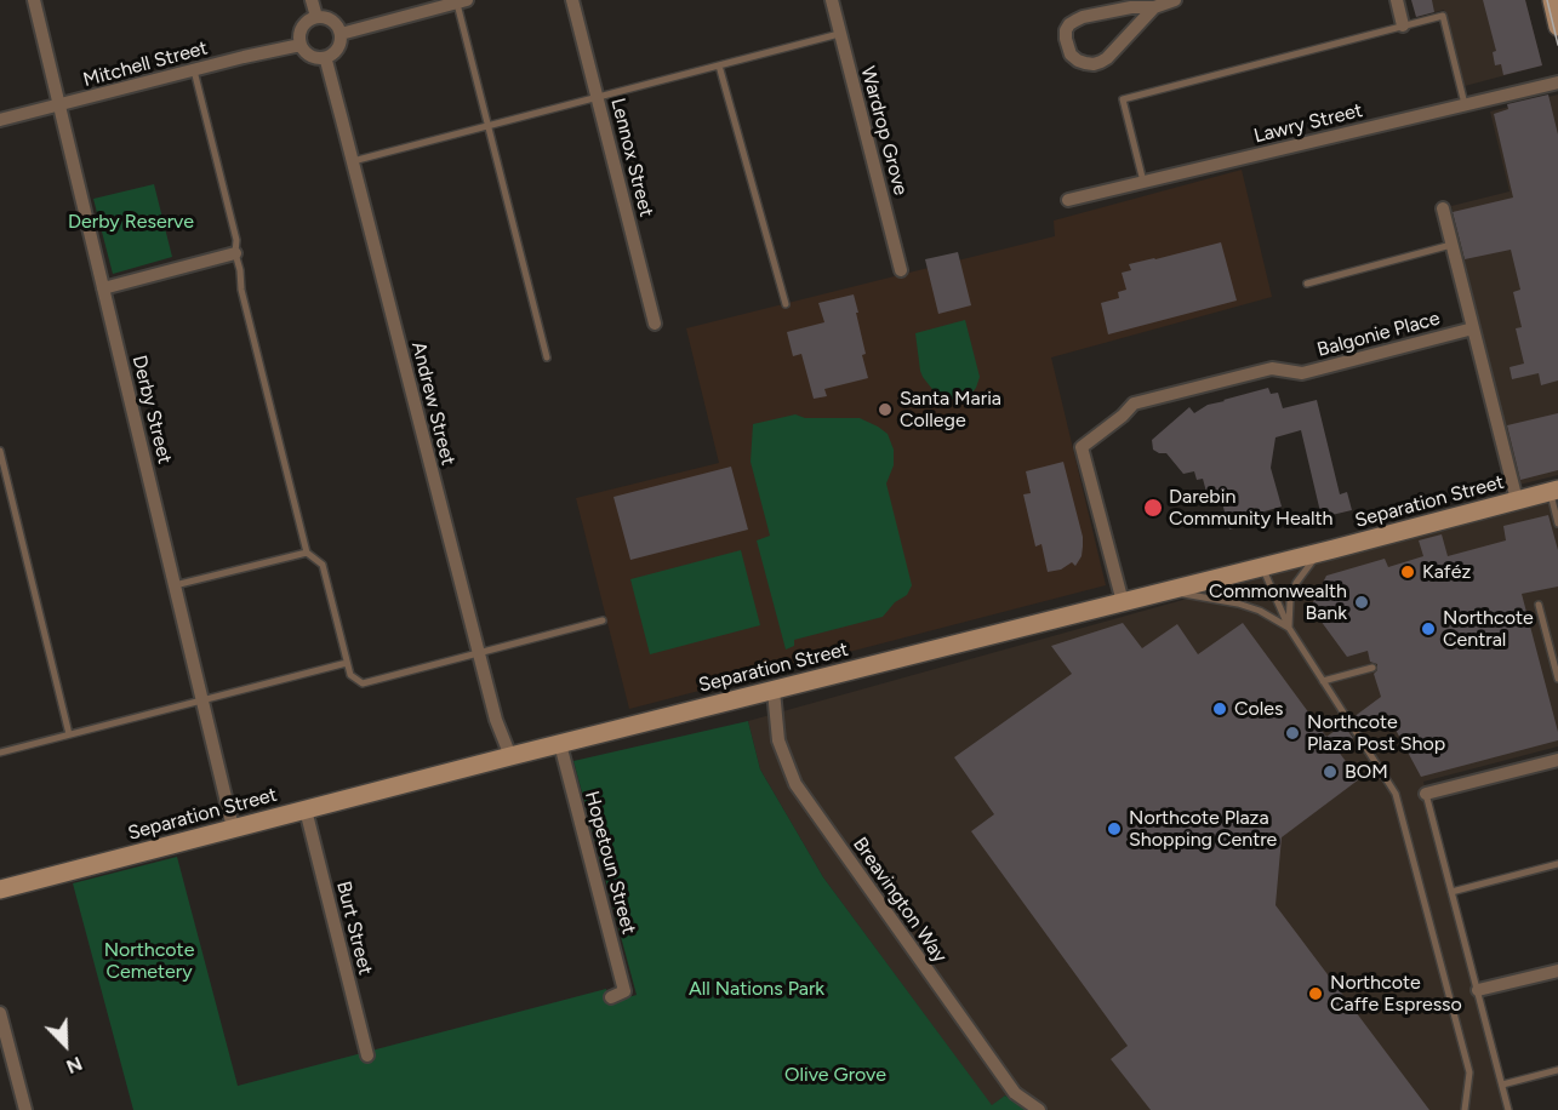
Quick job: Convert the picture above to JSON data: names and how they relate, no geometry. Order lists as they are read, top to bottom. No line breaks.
{"streets":{"street":["Mitchell Street","Lawry Street","Wardrop Grove","Lennox Street","Balgonie Place","Andrew Street","Derby Street","Separation Street","Hopetoun Street","Breavington Way","Burt Street"]},"crossings":[["Mitchell Street","Andrew Street"],["Mitchell Street","Derby Street"],["Balgonie Place","Separation Street"],["Andrew Street","Separation Street"],["Derby Street","Separation Street"],["Separation Street","Hopetoun Street"],["Separation Street","Breavington Way"],["Separation Street","Burt Street"]],"parks":["Derby Reserve","Northcote Cemetery","All Nations Park","Olive Grove"],"places":["Santa Maria College","Darebin Community Health","Kaféz","Commonwealth Bank","Northcote Central","Coles","Northcote Plaza Post Shop","BOM","Northcote Plaza Shopping Centre","Northcote Caffe Espresso"],"north":"bottom right"}
